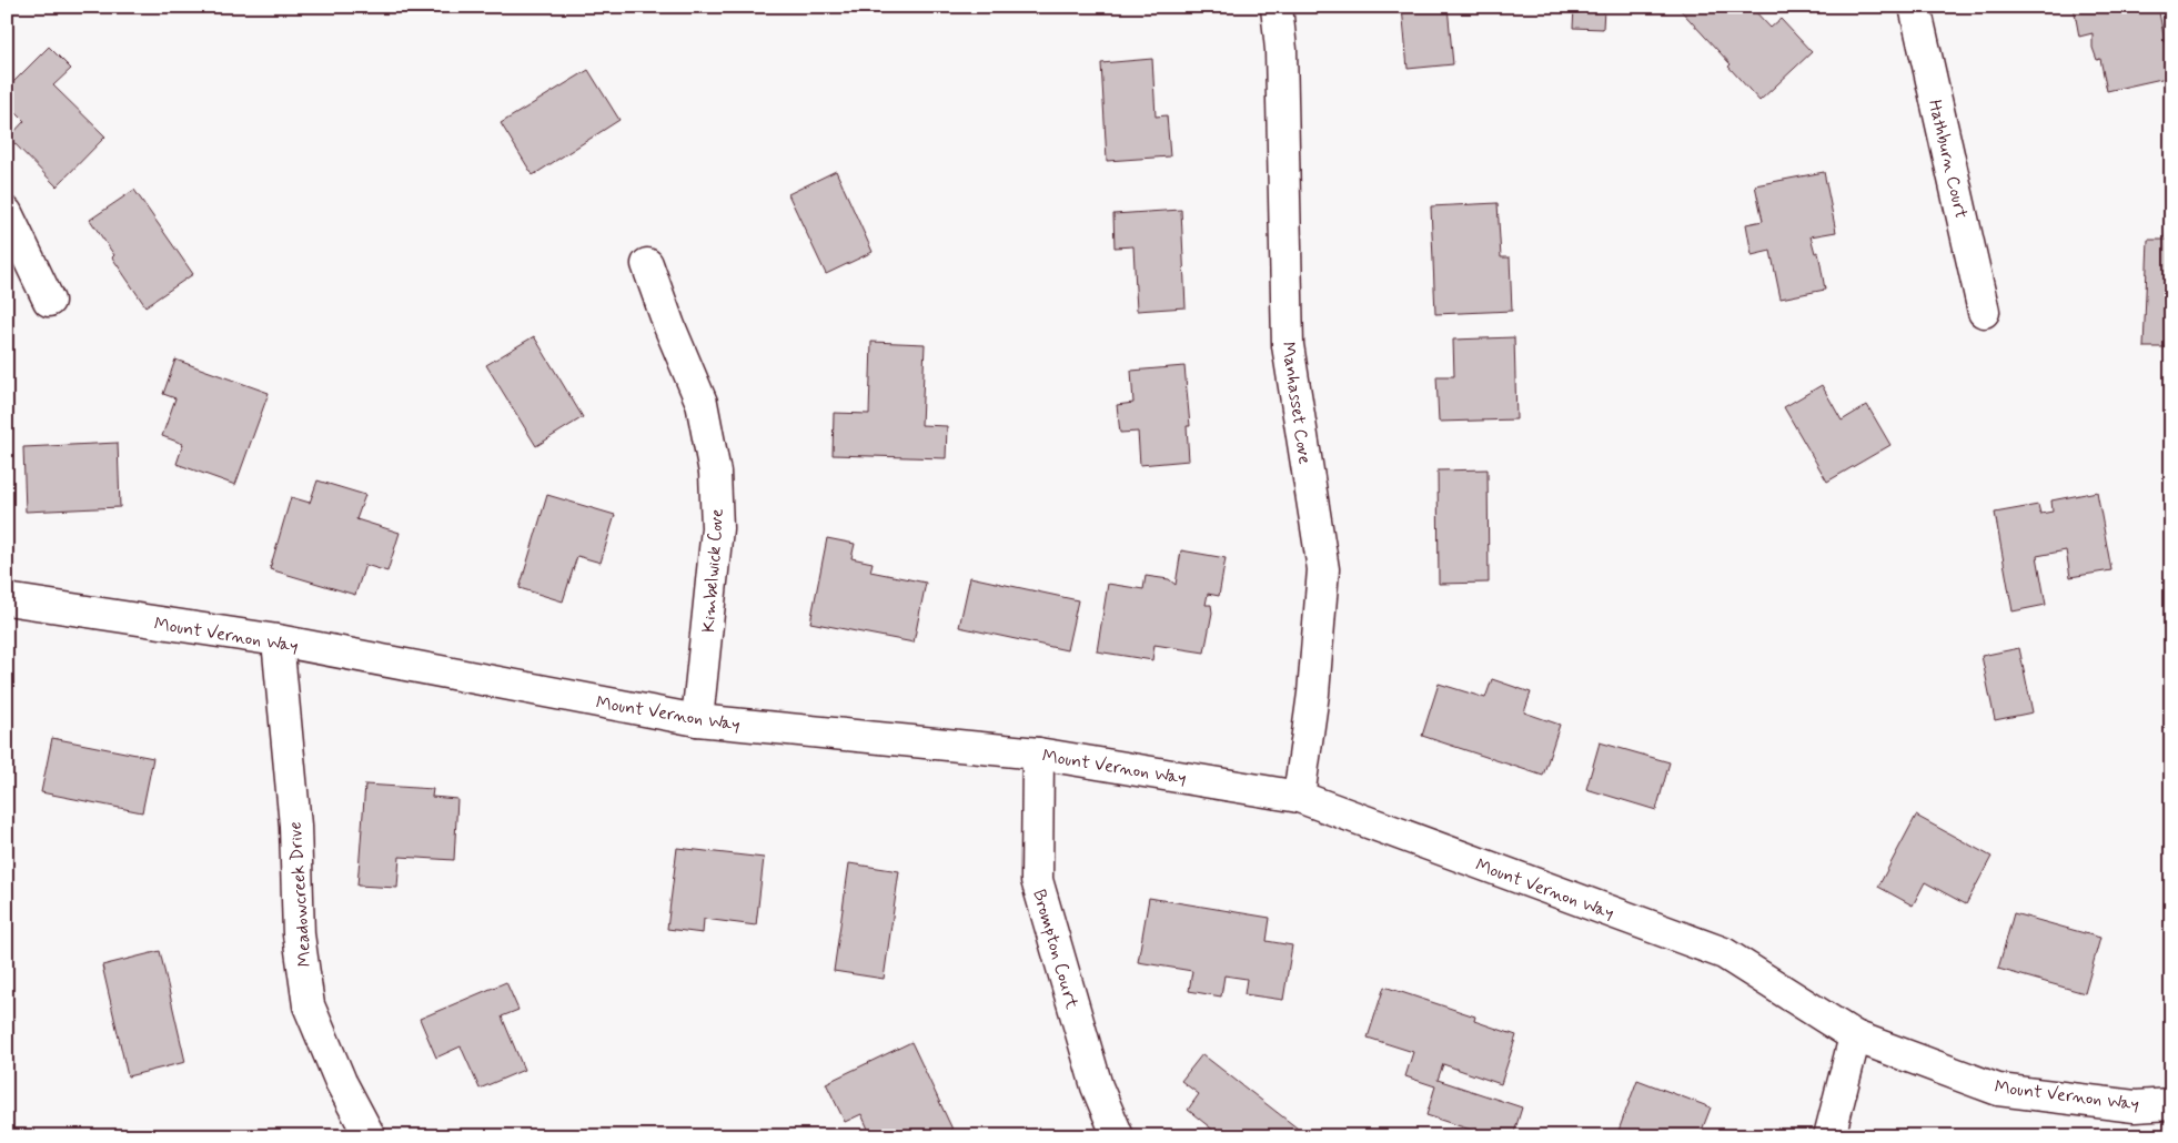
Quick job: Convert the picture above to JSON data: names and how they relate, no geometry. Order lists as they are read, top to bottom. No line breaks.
{"streets":{"street":["Hathburn Court","Manhasset Cove","Kimbelwick Cove","Mount Vernon Way","Meadowcreek Drive","Brompton Court"]},"crossings":[["Manhasset Cove","Mount Vernon Way"],["Kimbelwick Cove","Mount Vernon Way"],["Mount Vernon Way","Meadowcreek Drive"],["Mount Vernon Way","Brompton Court"]]}
